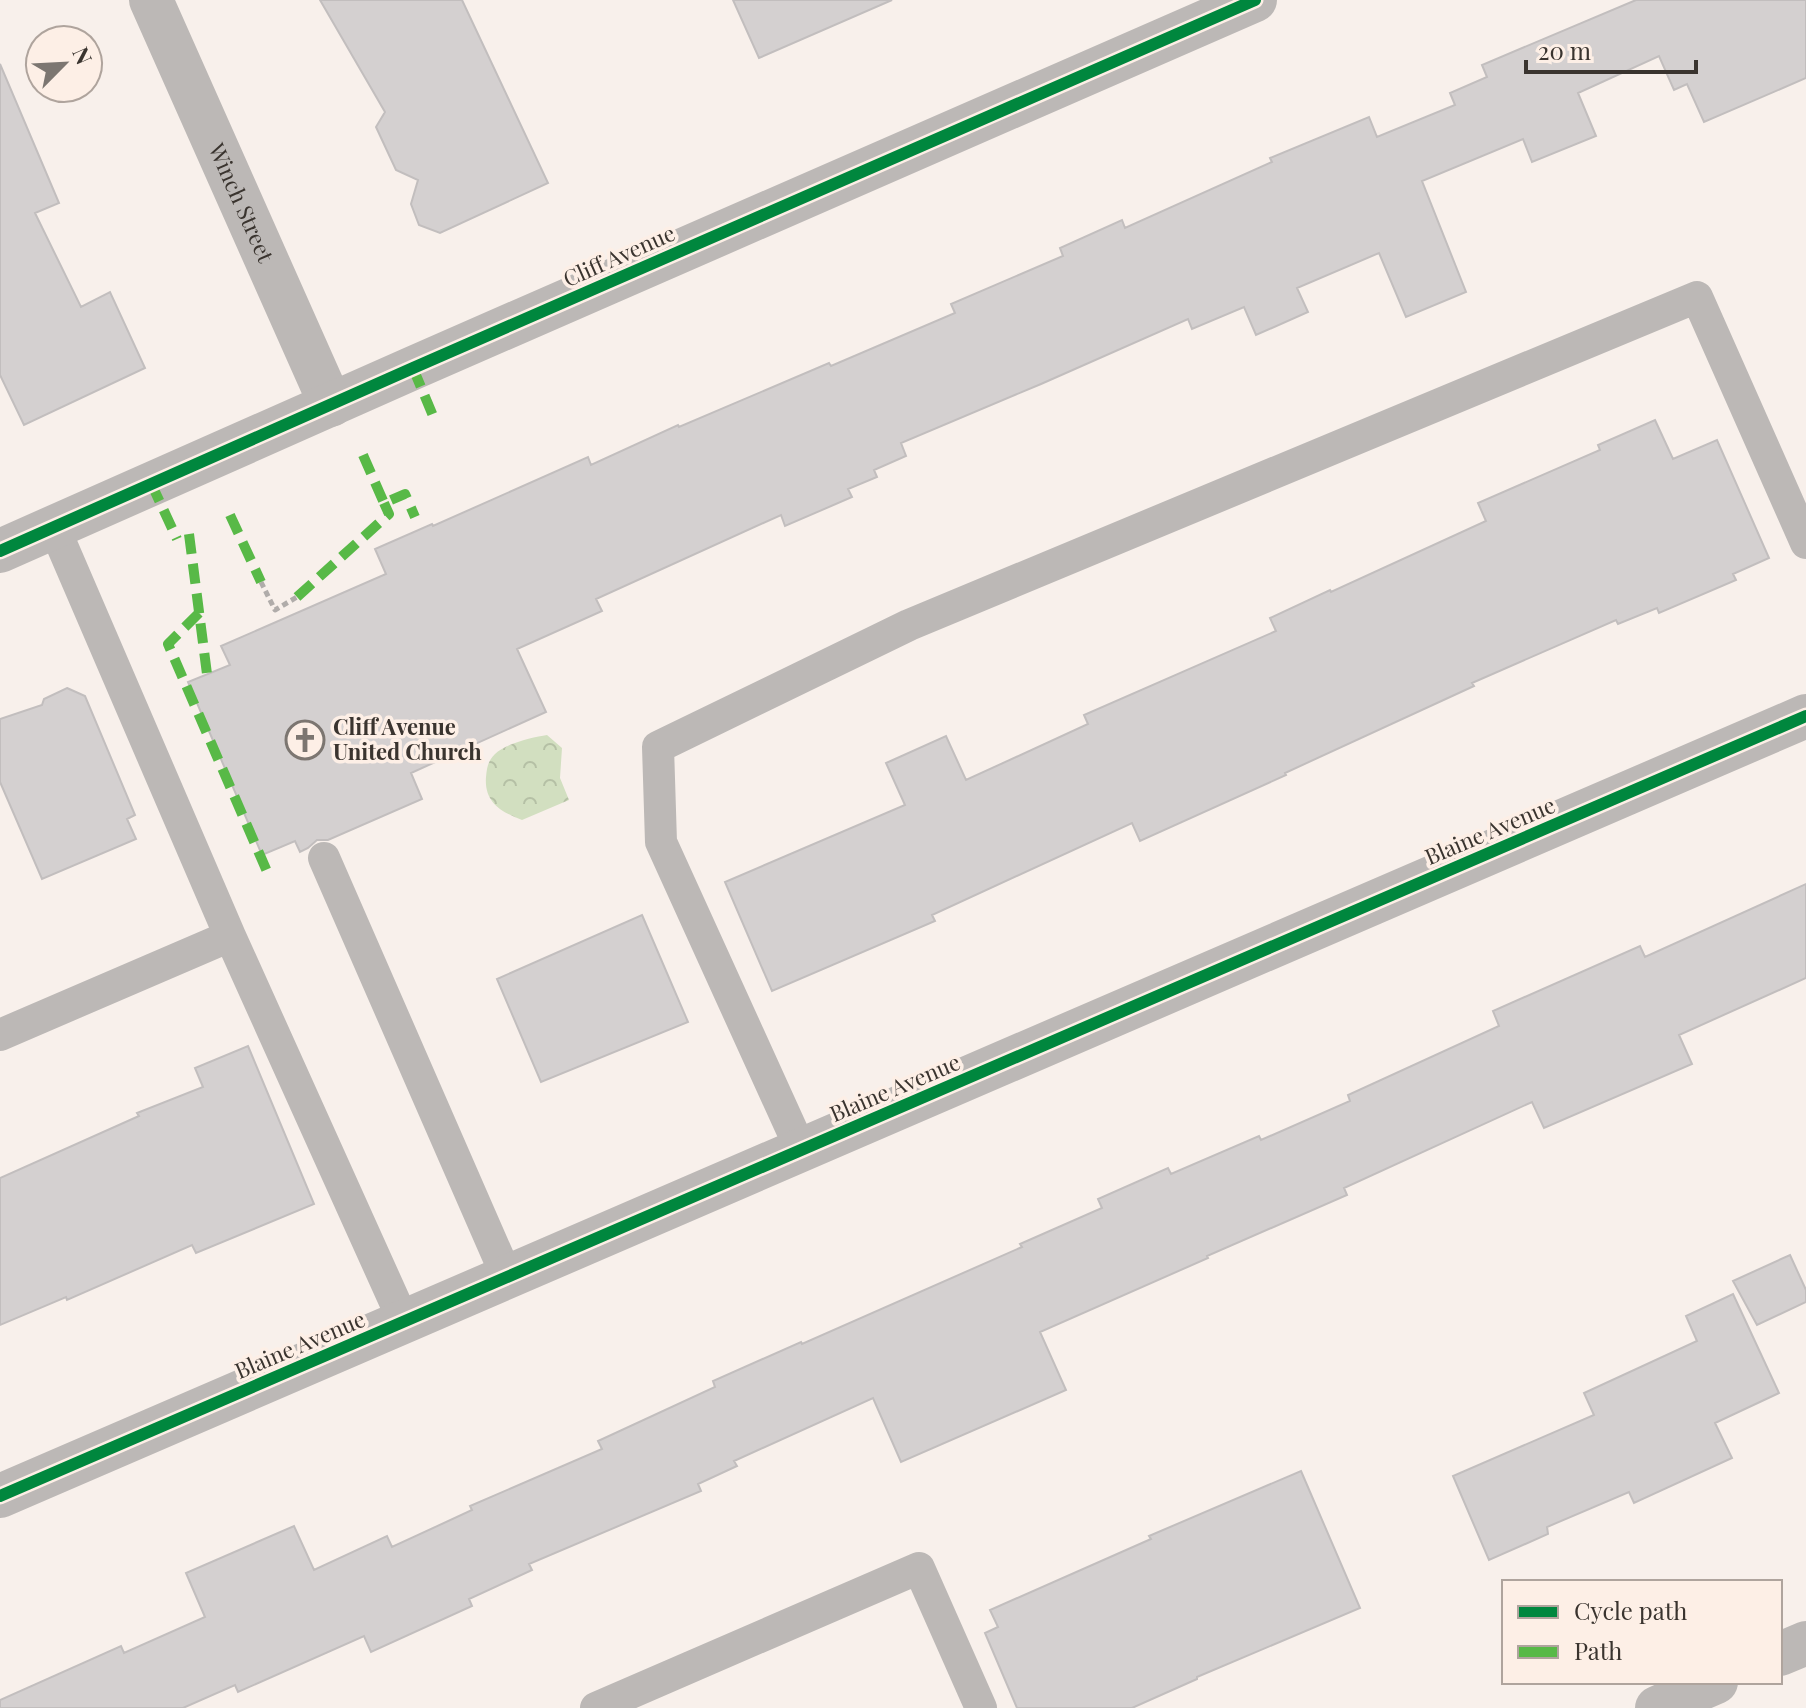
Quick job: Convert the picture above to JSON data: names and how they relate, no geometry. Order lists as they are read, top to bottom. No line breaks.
{"streets":{"street":["Winch Street","Cliff Avenue","Blaine Avenue"]},"crossings":[["Winch Street","Cliff Avenue"]],"places":{"church":["Cliff Avenue United Church"]},"legend":["Cycle path","Path"],"scale_bar":"20 m","north":"top right"}
